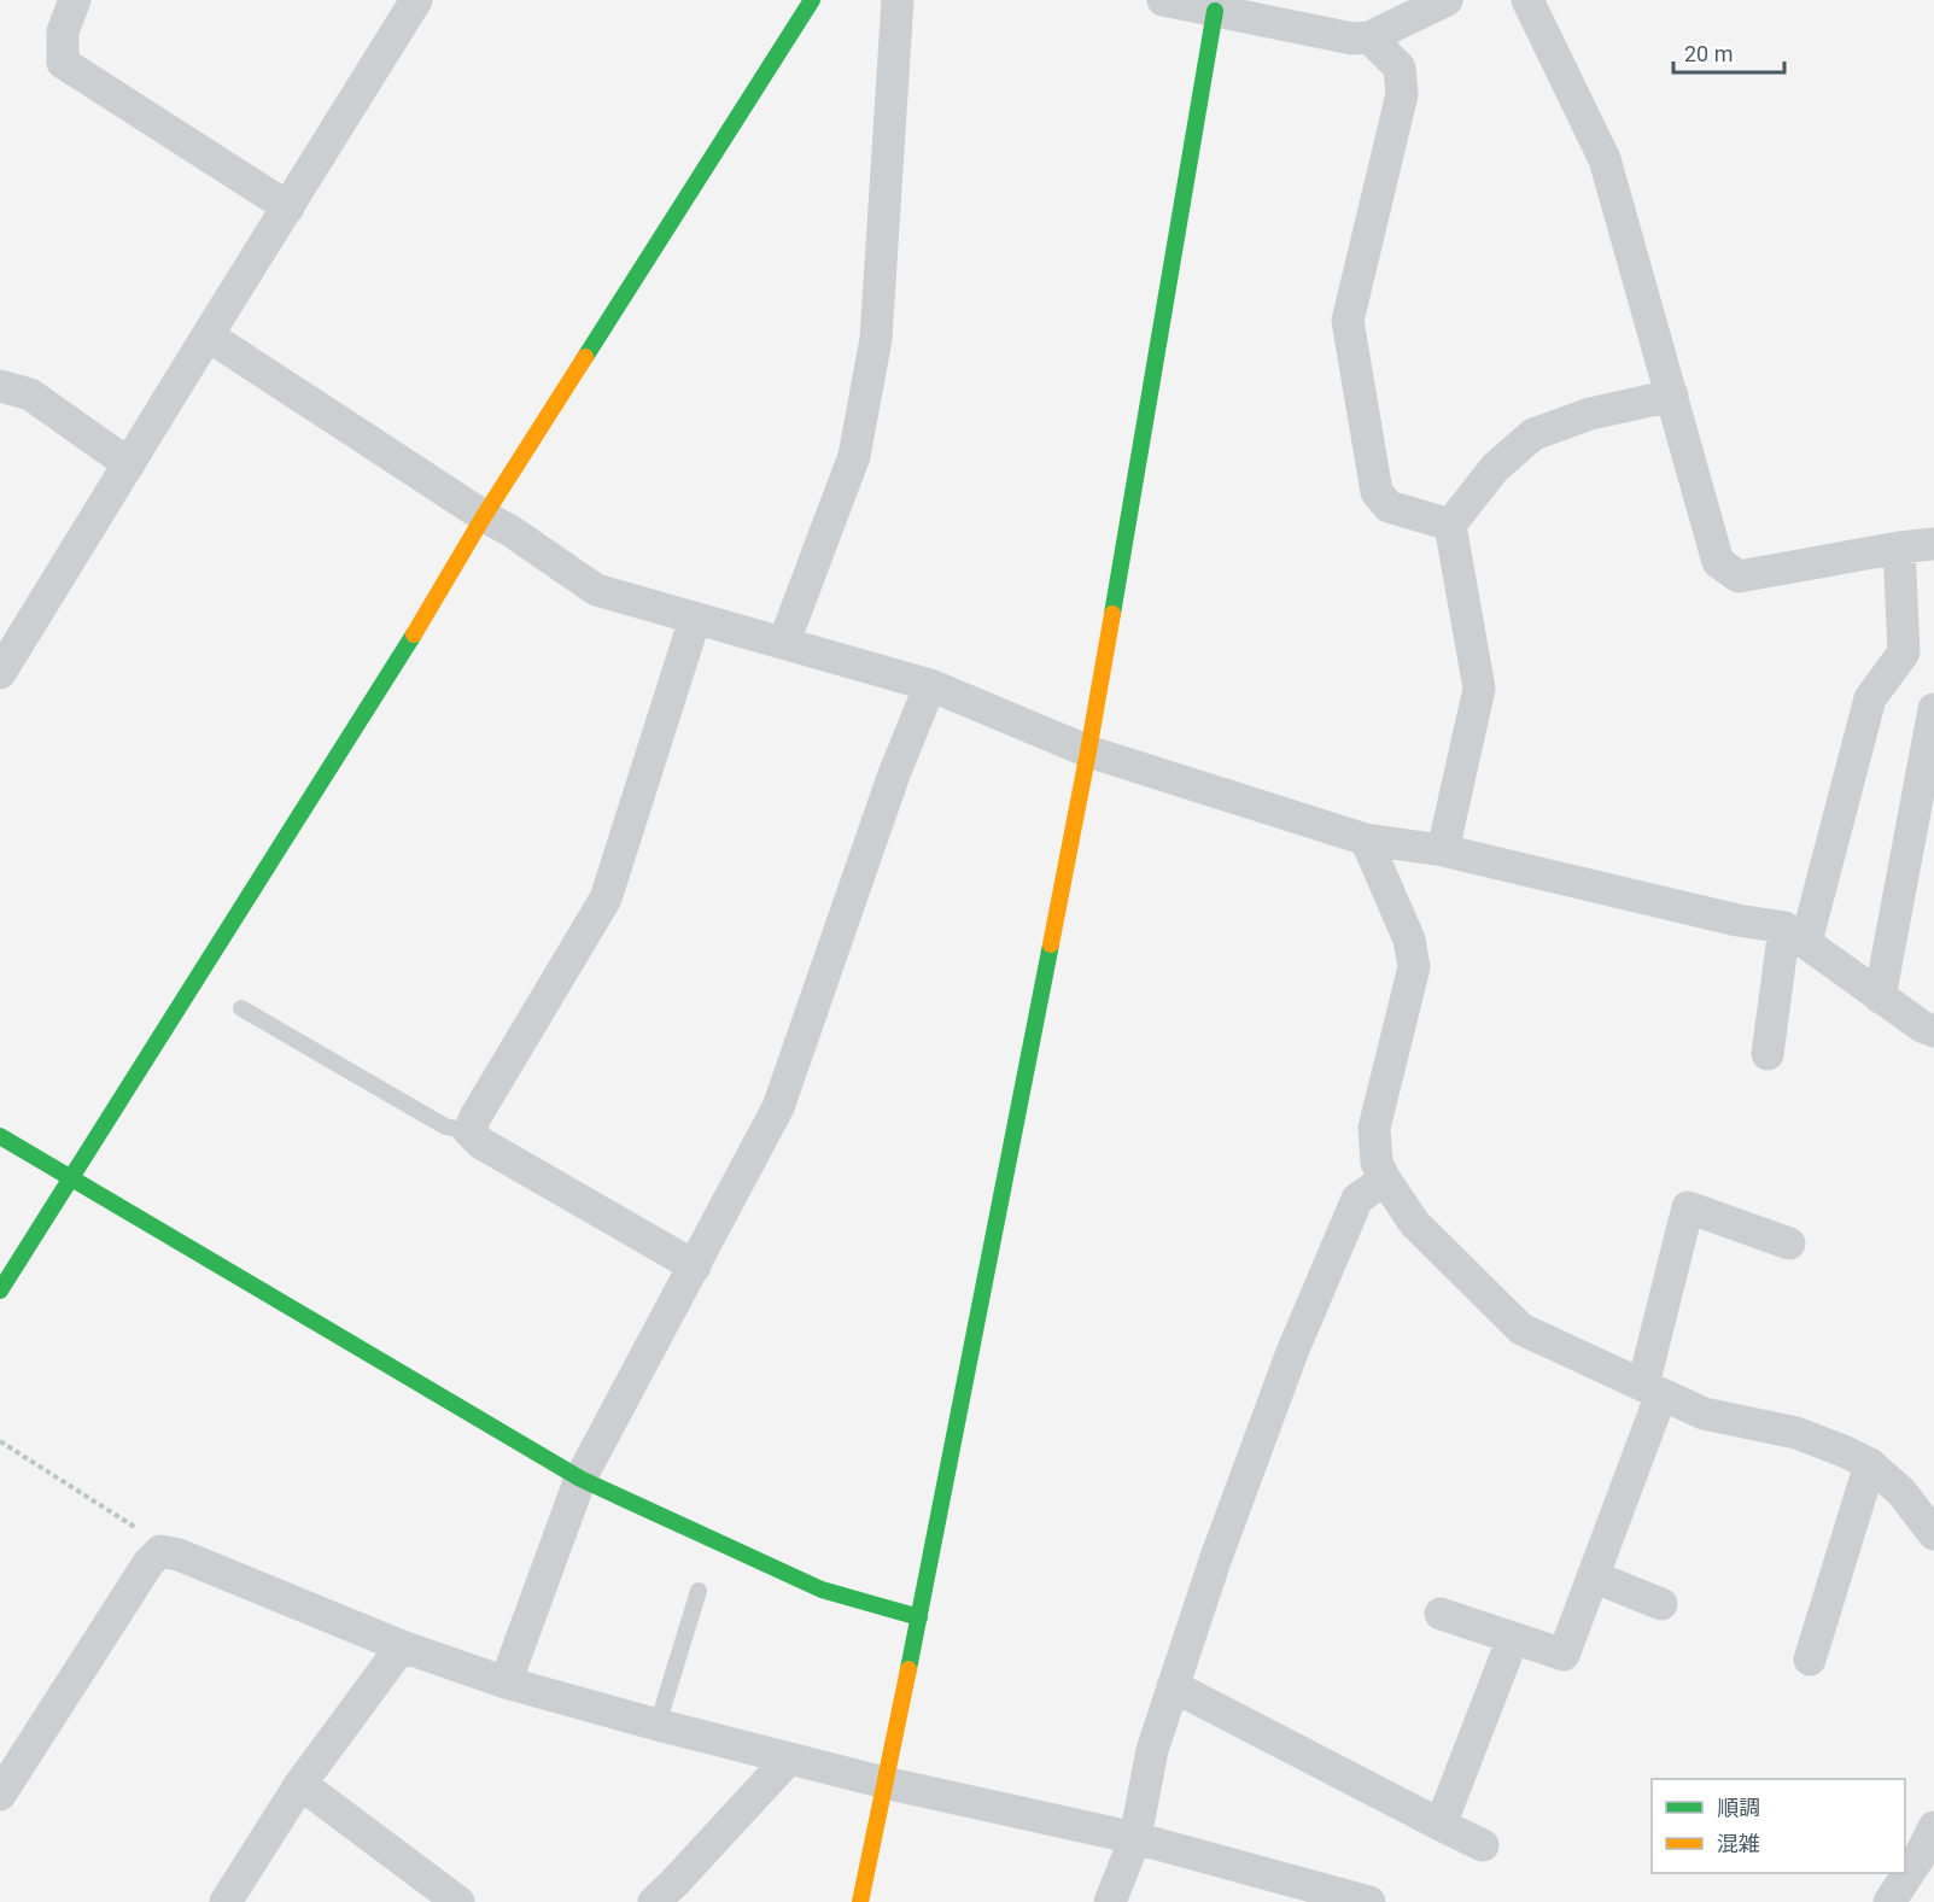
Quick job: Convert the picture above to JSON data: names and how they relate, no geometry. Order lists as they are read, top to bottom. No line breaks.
{"legend":["順調","混雑"],"scale_bar":"20 m"}
